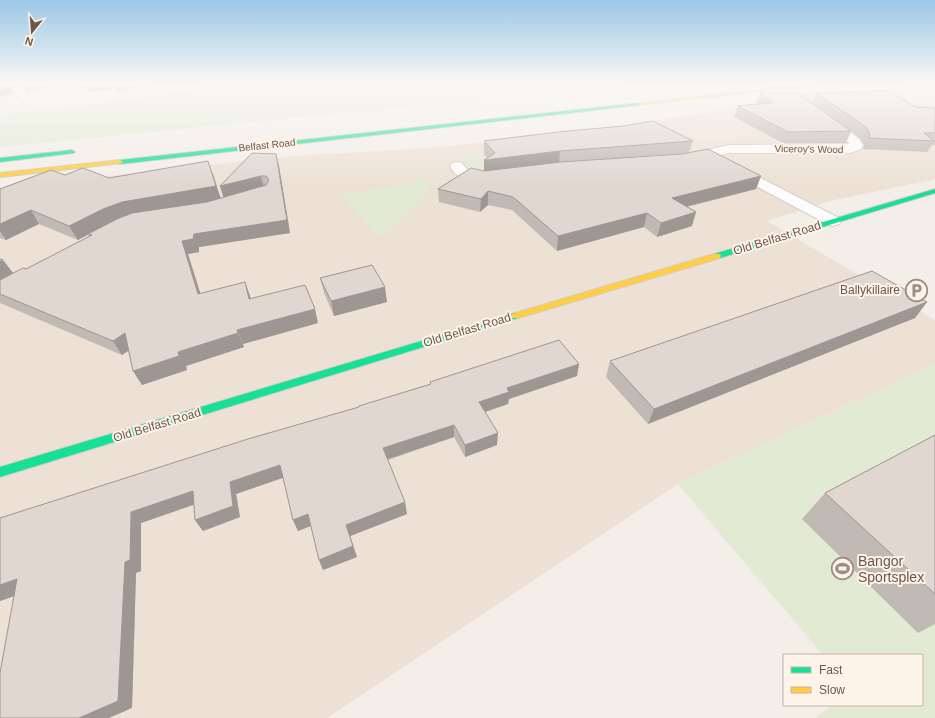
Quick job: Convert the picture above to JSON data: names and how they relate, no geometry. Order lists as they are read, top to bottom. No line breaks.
{"streets":{"main road":["Belfast Road","Old Belfast Road"],"street":["Viceroy's Wood"]},"places":{"parking":["Ballykillaire"],"sports":["Bangor Sportsplex"]},"legend":["Fast","Slow"],"north":"bottom"}
